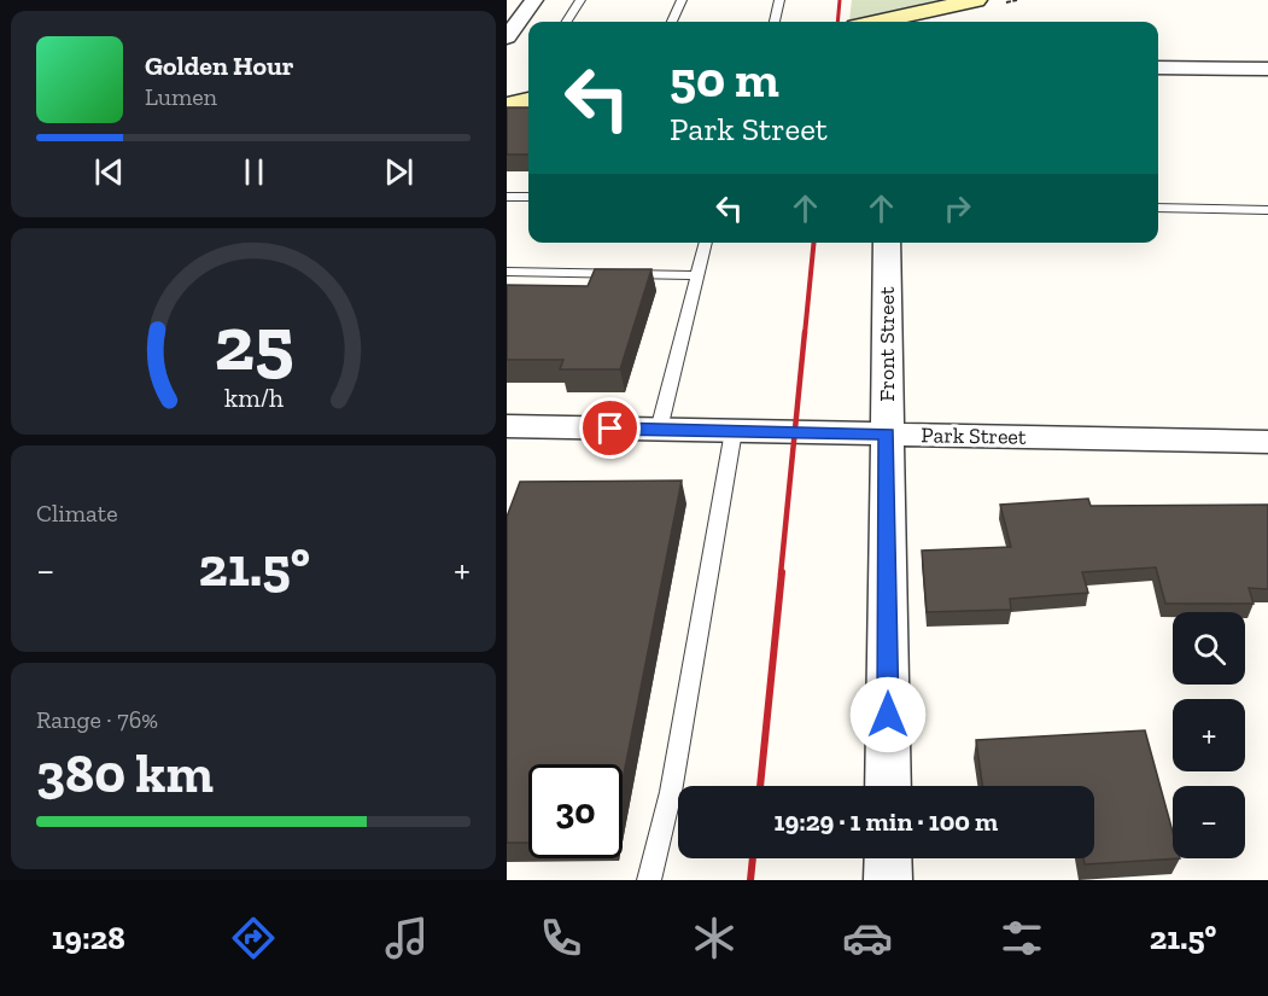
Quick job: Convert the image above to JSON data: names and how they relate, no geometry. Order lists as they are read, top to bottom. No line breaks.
{"streets":{"street":["Front Street","Park Street"]},"crossings":[["Front Street","Park Street"]],"page":{"turn":["50 m","Park Street"],"song":["Golden Hour","Lumen"],"tile":["Climate",["Range · 76%","380 km"]],"heat":["−","21.5°","+"],"map_buttons":["+","−"],"limit":"30","trip":"19:29 · 1 min · 100 m","tabs":["19:28","21.5°"],"gauge":["25","km/h"]}}
